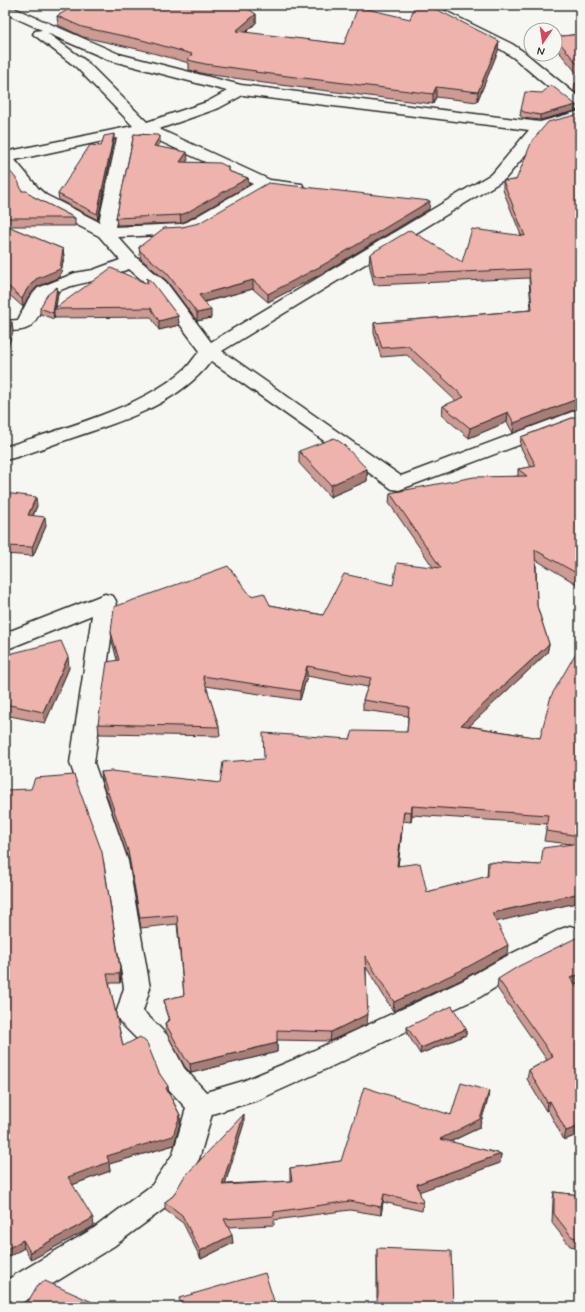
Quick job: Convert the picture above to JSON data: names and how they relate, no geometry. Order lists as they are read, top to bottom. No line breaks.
{"north":"bottom"}
